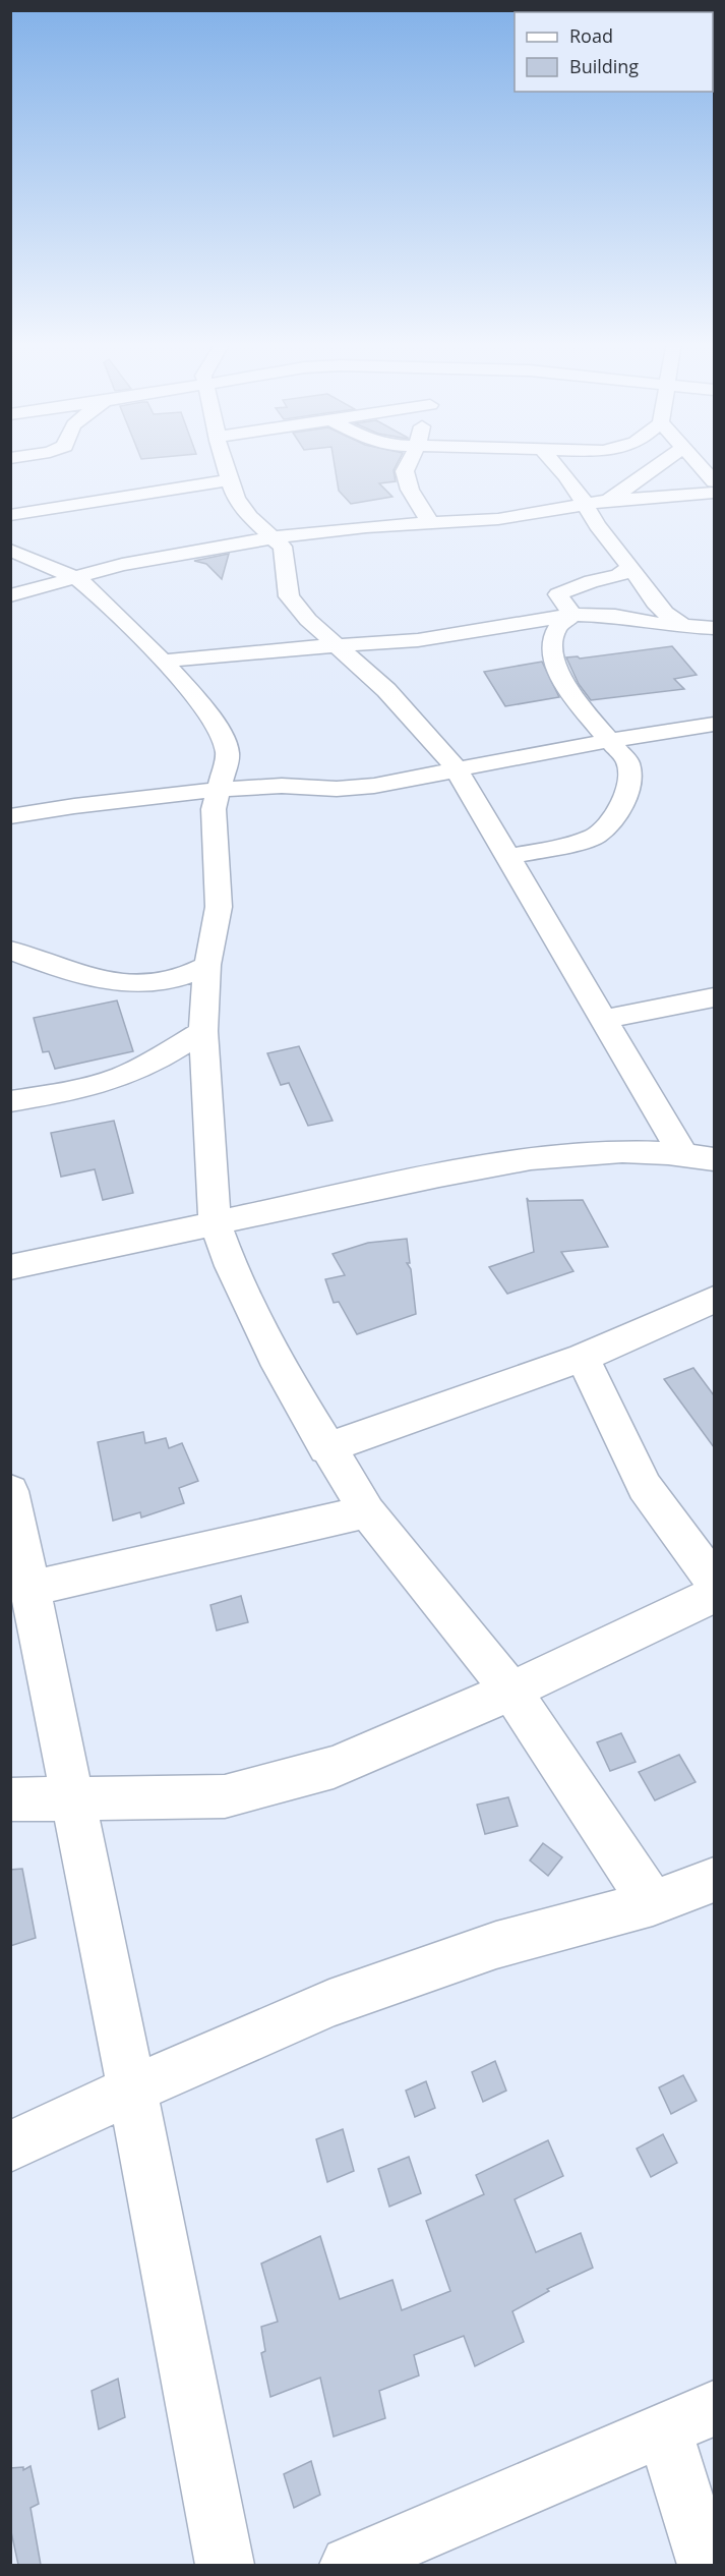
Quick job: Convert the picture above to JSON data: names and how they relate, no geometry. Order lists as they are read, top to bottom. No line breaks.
{"legend":["Road","Building"]}
